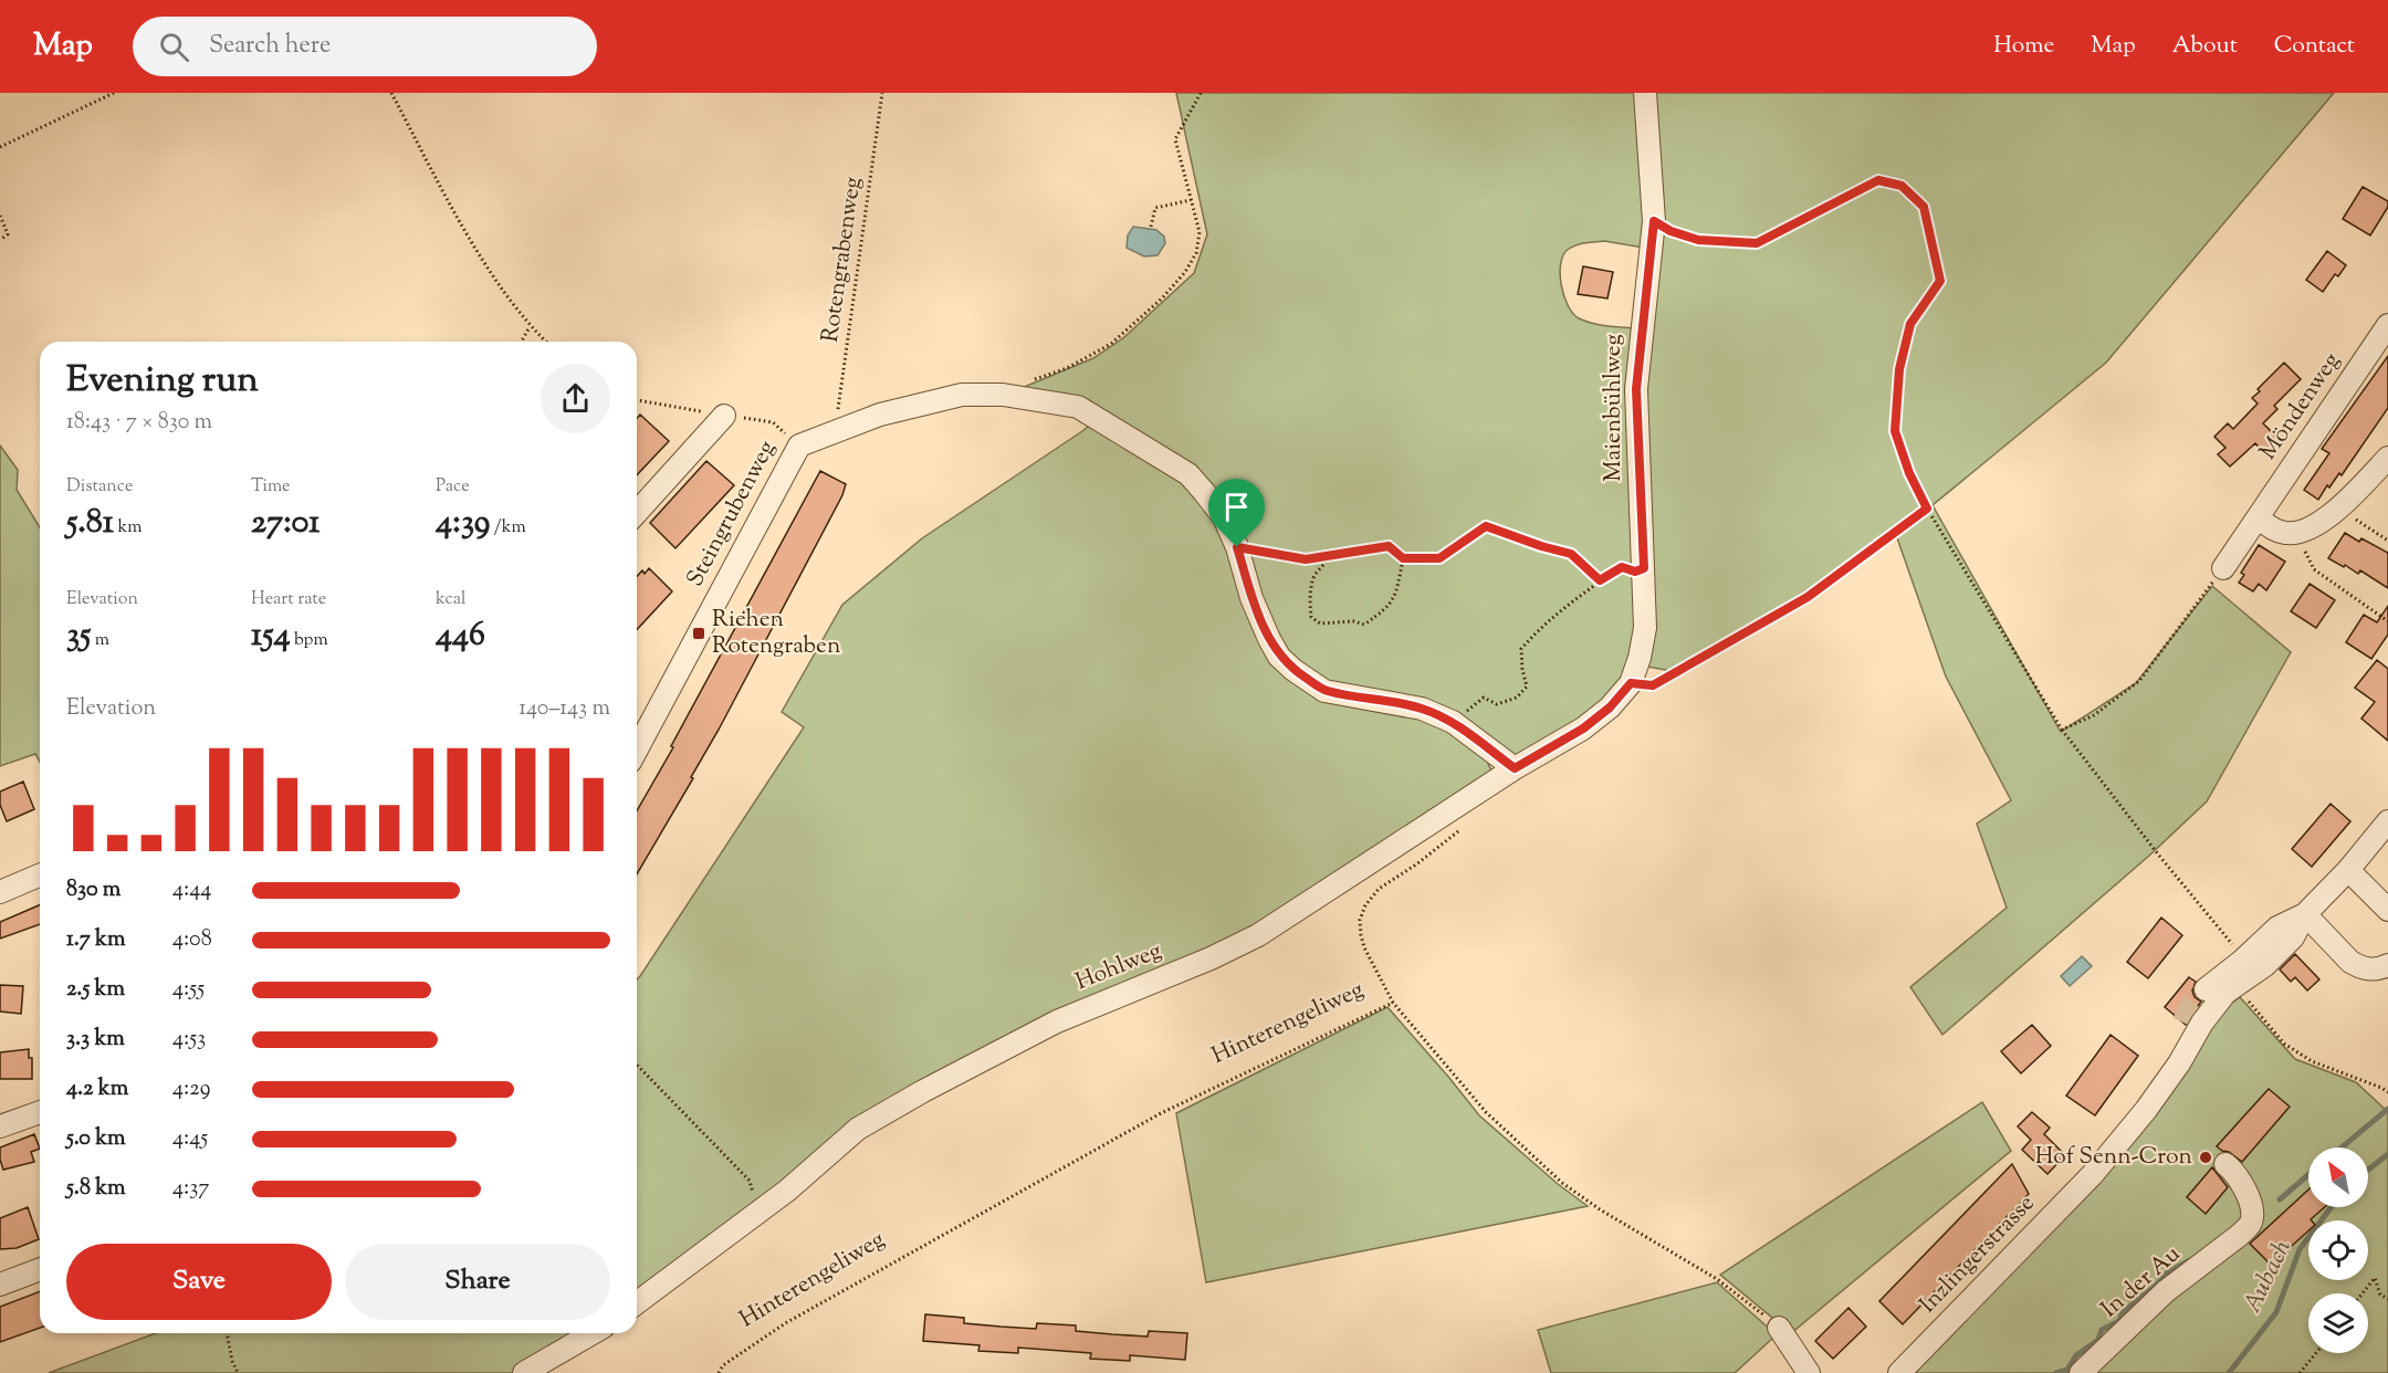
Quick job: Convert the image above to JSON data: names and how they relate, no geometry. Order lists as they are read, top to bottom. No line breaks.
{"streets":{"street":["Möndenweg","Maienbühlweg","Steingrubenweg","Hohlweg","Inzlingerstrasse","In der Au"],"path":["Rotengrabenweg","Hinterengeliweg"]},"crossings":[["Rotengrabenweg","Steingrubenweg"],["Maienbühlweg","Hohlweg"],["Steingrubenweg","Hohlweg"]],"water":["Aubach"],"places":{"transit":["Riehen Rotengraben"],"other":["Hof Senn-Cron"]},"north":"top left","page":{"header":"Map","search":"Search here","nav":["Home","Map","About","Contact"],"heading":["Evening run","18:43 · 7 × 830 m"],"stats":[["Distance","5.81 km"],["Time","27:01"],["Pace","4:39 /km"],["Elevation","35 m"],["Heart rate","154 bpm"],["kcal","446"]],"chart":["Elevation","140–143 m"],"list":[{"name":"830 m","note":"4:44"},{"name":"1.7 km","note":"4:08"},{"name":"2.5 km","note":"4:55"},{"name":"3.3 km","note":"4:53"},{"name":"4.2 km","note":"4:29"},{"name":"5.0 km","note":"4:45"},{"name":"5.8 km","note":"4:37"}],"buttons":["Save","Share"]}}
